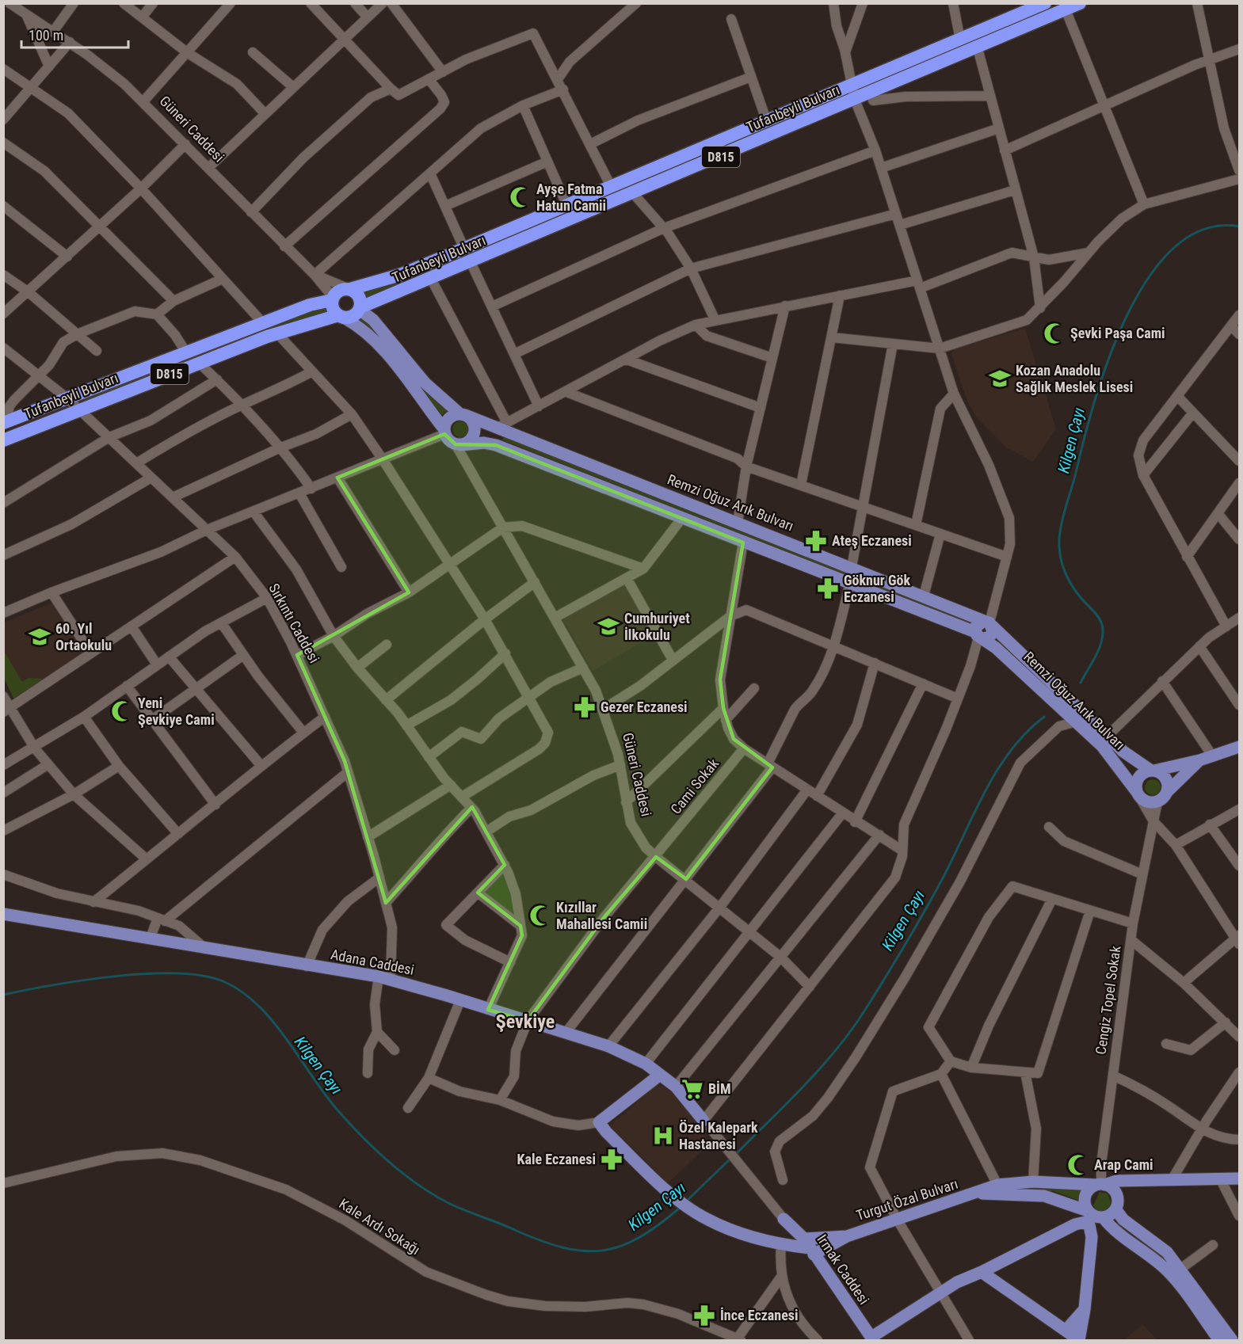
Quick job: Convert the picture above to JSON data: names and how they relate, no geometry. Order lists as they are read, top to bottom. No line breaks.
{"streets":{"highway":["Tufanbeyli Bulvarı","D815"],"main road":["Güneri Caddesi","Remzi Oğuz Arık Bulvarı","Adana Caddesi","Turgut Özal Bulvarı","Irmak Caddesi"],"street":["Sırkıntı Caddesi","Cami Sokak","Cengiz Topel Sokak","Kale Ardı Sokağı"]},"crossings":[["Tufanbeyli Bulvarı","Güneri Caddesi"],["Tufanbeyli Bulvarı","Sırkıntı Caddesi"],["Güneri Caddesi","Remzi Oğuz Arık Bulvarı"],["Güneri Caddesi","Cami Sokak"],["Remzi Oğuz Arık Bulvarı","Cengiz Topel Sokak"],["Sırkıntı Caddesi","Adana Caddesi"],["Cami Sokak","Adana Caddesi"],["Cengiz Topel Sokak","Turgut Özal Bulvarı"]],"districts":["Şevkiye"],"water":["Kilgen Çayı"],"places":{"mosque":["Ayşe Fatma Hatun Camii","Şevki Paşa Cami","Yeni Şevkiye Cami","Kızıllar Mahallesi Camii","Arap Cami"],"school or university":["Kozan Anadolu Sağlık Meslek Lisesi","Cumhuriyet İlkokulu","60. Yıl Ortaokulu"],"pharmacy":["Ateş Eczanesi","Göknur Gök Eczanesi","Gezer Eczanesi","Kale Eczanesi","İnce Eczanesi"],"supermarket":["BİM"],"hospital":["Özel Kalepark Hastanesi"]},"scale_bar":"100 m"}
